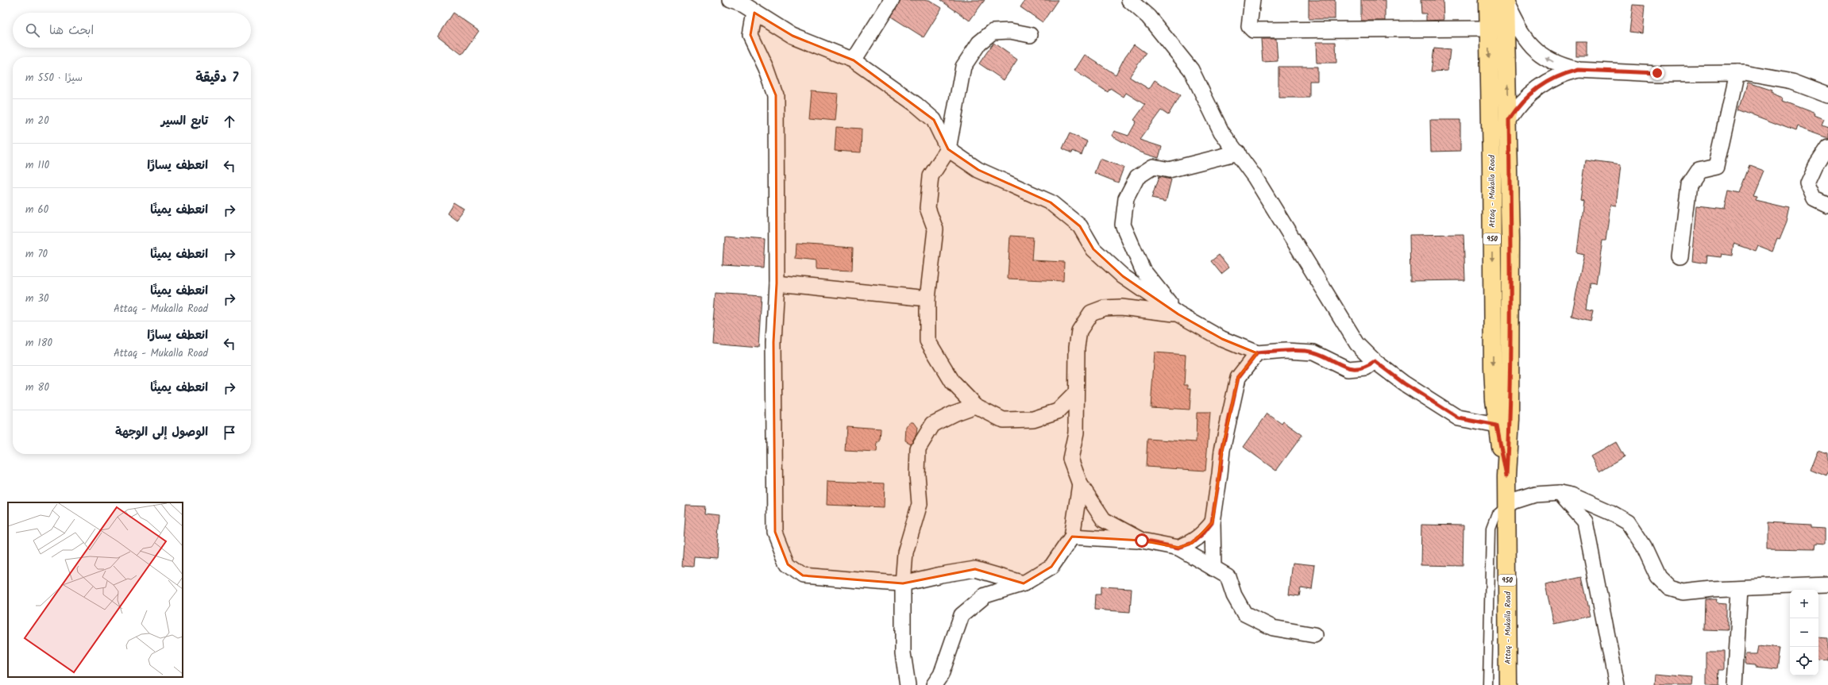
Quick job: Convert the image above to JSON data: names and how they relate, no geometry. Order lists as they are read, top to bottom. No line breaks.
{"streets":{"main road":["Attaq - Mukalla Road","950"]},"page":{"search":"ابحث هنا","heading":["7 دقيقة","سيرًا · 550 m"],"list":[["تابع السير","20 m"],["انعطف يسارًا","110 m"],["انعطف يمينًا","60 m"],["انعطف يمينًا","70 m"],["انعطف يمينًا","Attaq - Mukalla Road","30 m"],["انعطف يسارًا","Attaq - Mukalla Road","180 m"],["انعطف يمينًا","80 m"],"الوصول إلى الوجهة"],"map_buttons":["+","−"]}}
